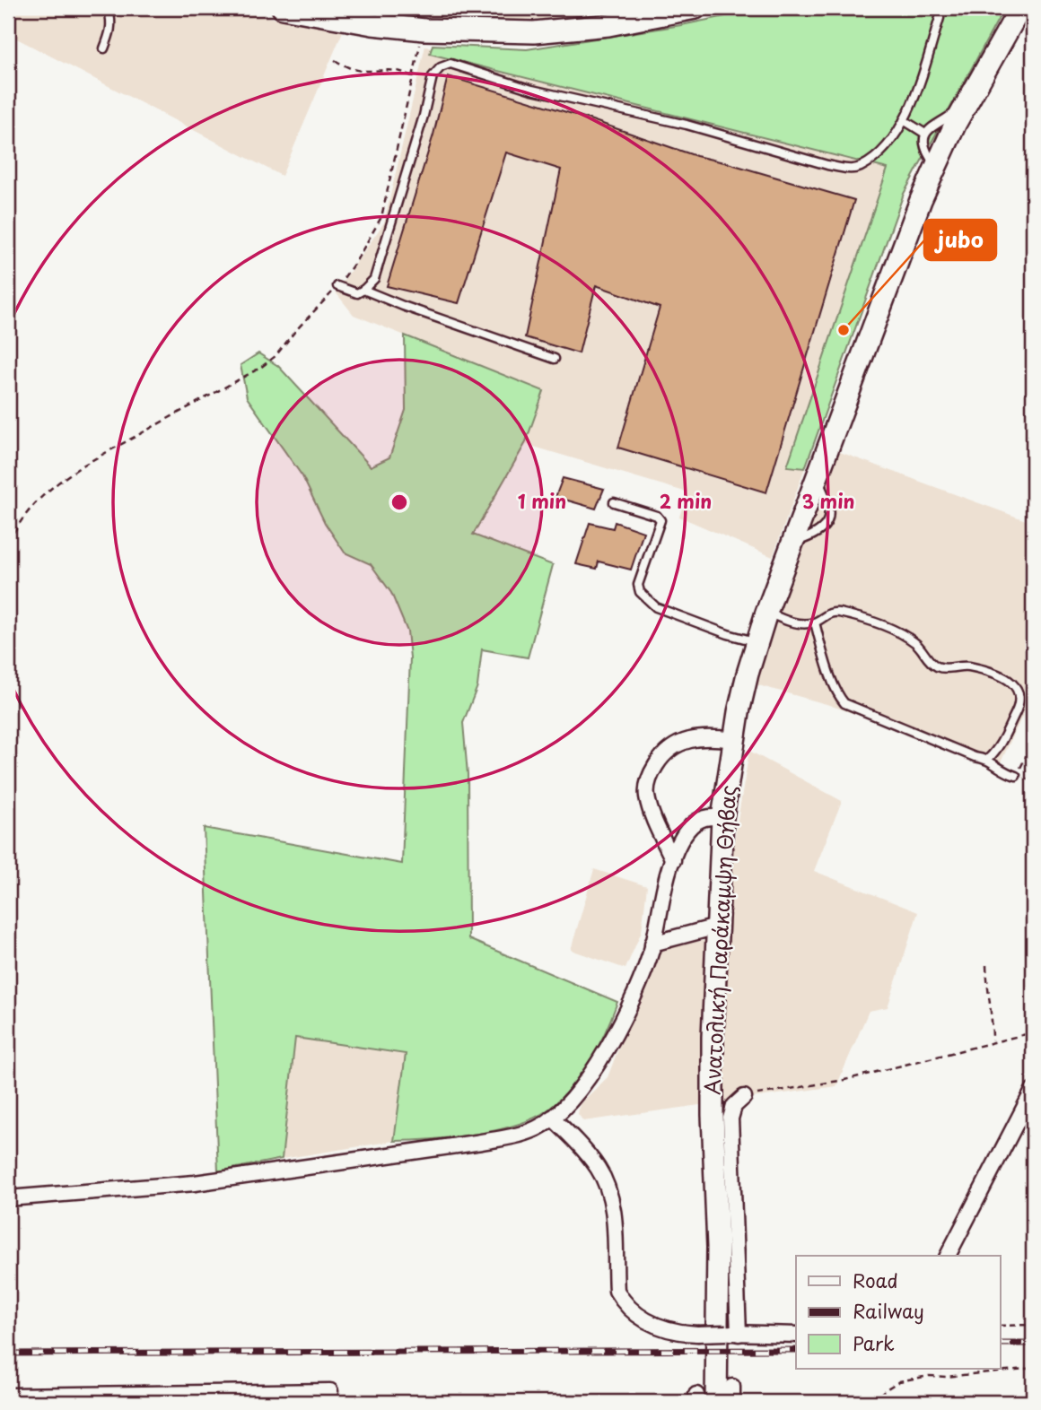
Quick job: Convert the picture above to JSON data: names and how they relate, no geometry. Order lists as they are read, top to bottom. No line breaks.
{"streets":{"main road":["Ανατολική Παράκαμψη Θήβας"]},"places":["jubo"],"legend":["Road","Railway","Park"],"rings":["1 min","2 min","3 min"]}
